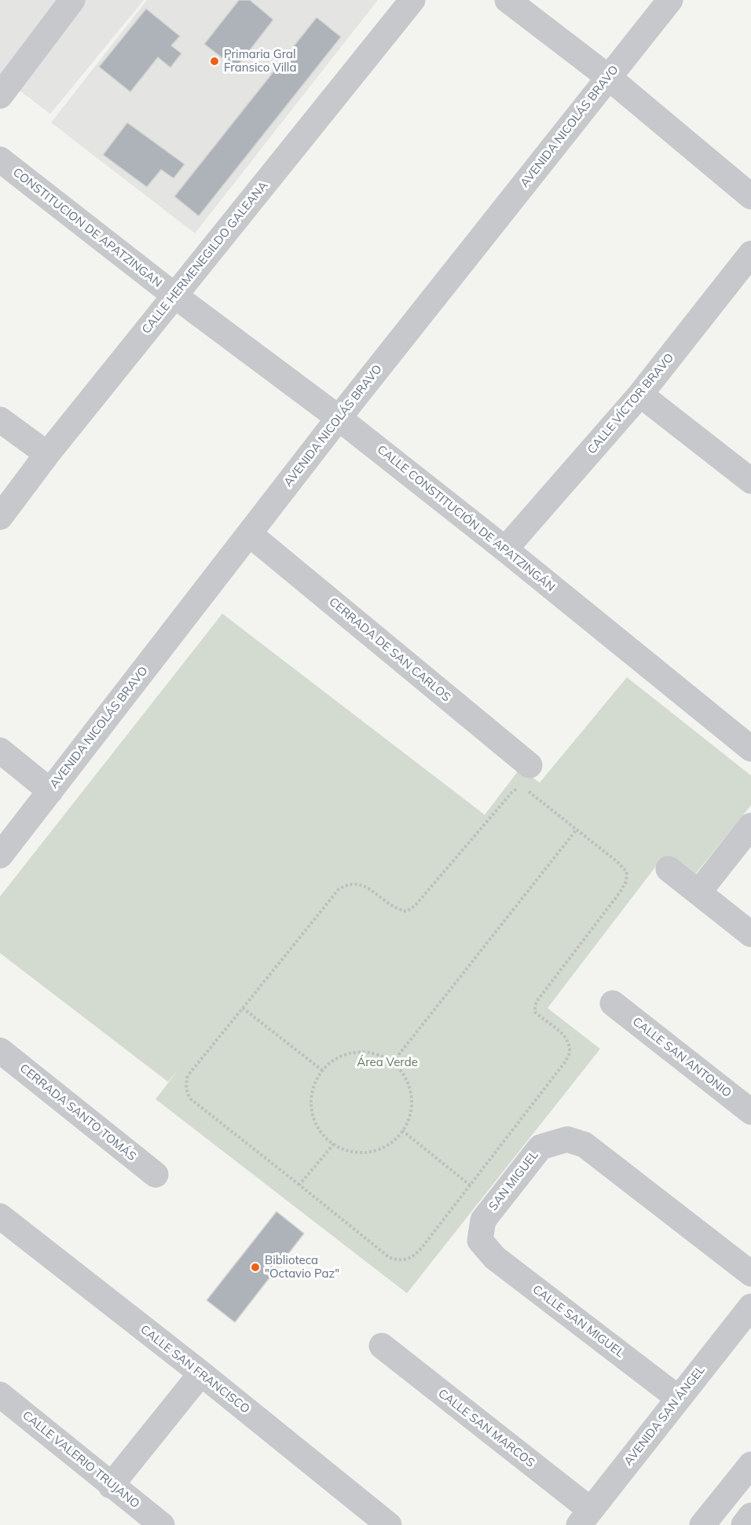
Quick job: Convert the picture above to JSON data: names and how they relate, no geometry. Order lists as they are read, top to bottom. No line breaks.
{"streets":{"street":["AVENIDA NICOLÁS BRAVO","CONSTITUCION DE APATZINGAN","CALLE HERMENEGILDO GALEANA","CALLE VÍCTOR BRAVO","CALLE CONSTITUCIÓN DE APATZINGÁN","CERRADA DE SAN CARLOS","CALLE SAN ANTONIO","CERRADA SANTO TOMÁS","SAN MIGUEL","CALLE SAN MIGUEL","CALLE SAN FRANCISCO","AVENIDA SAN ÁNGEL","CALLE SAN MARCOS","CALLE VALERIO TRUJANO"]},"crossings":[["AVENIDA NICOLÁS BRAVO","CALLE CONSTITUCIÓN DE APATZINGÁN"],["AVENIDA NICOLÁS BRAVO","CERRADA DE SAN CARLOS"],["CONSTITUCION DE APATZINGAN","CALLE HERMENEGILDO GALEANA"],["CONSTITUCION DE APATZINGAN","CALLE CONSTITUCIÓN DE APATZINGÁN"],["CALLE HERMENEGILDO GALEANA","CALLE CONSTITUCIÓN DE APATZINGÁN"],["CALLE VÍCTOR BRAVO","CALLE CONSTITUCIÓN DE APATZINGÁN"],["SAN MIGUEL","CALLE SAN MIGUEL"],["CALLE SAN MIGUEL","AVENIDA SAN ÁNGEL"],["AVENIDA SAN ÁNGEL","CALLE SAN MARCOS"]],"parks":["Área Verde"],"places":["Primaria Gral Fransico Villa","Biblioteca \"Octavio Paz\""]}
